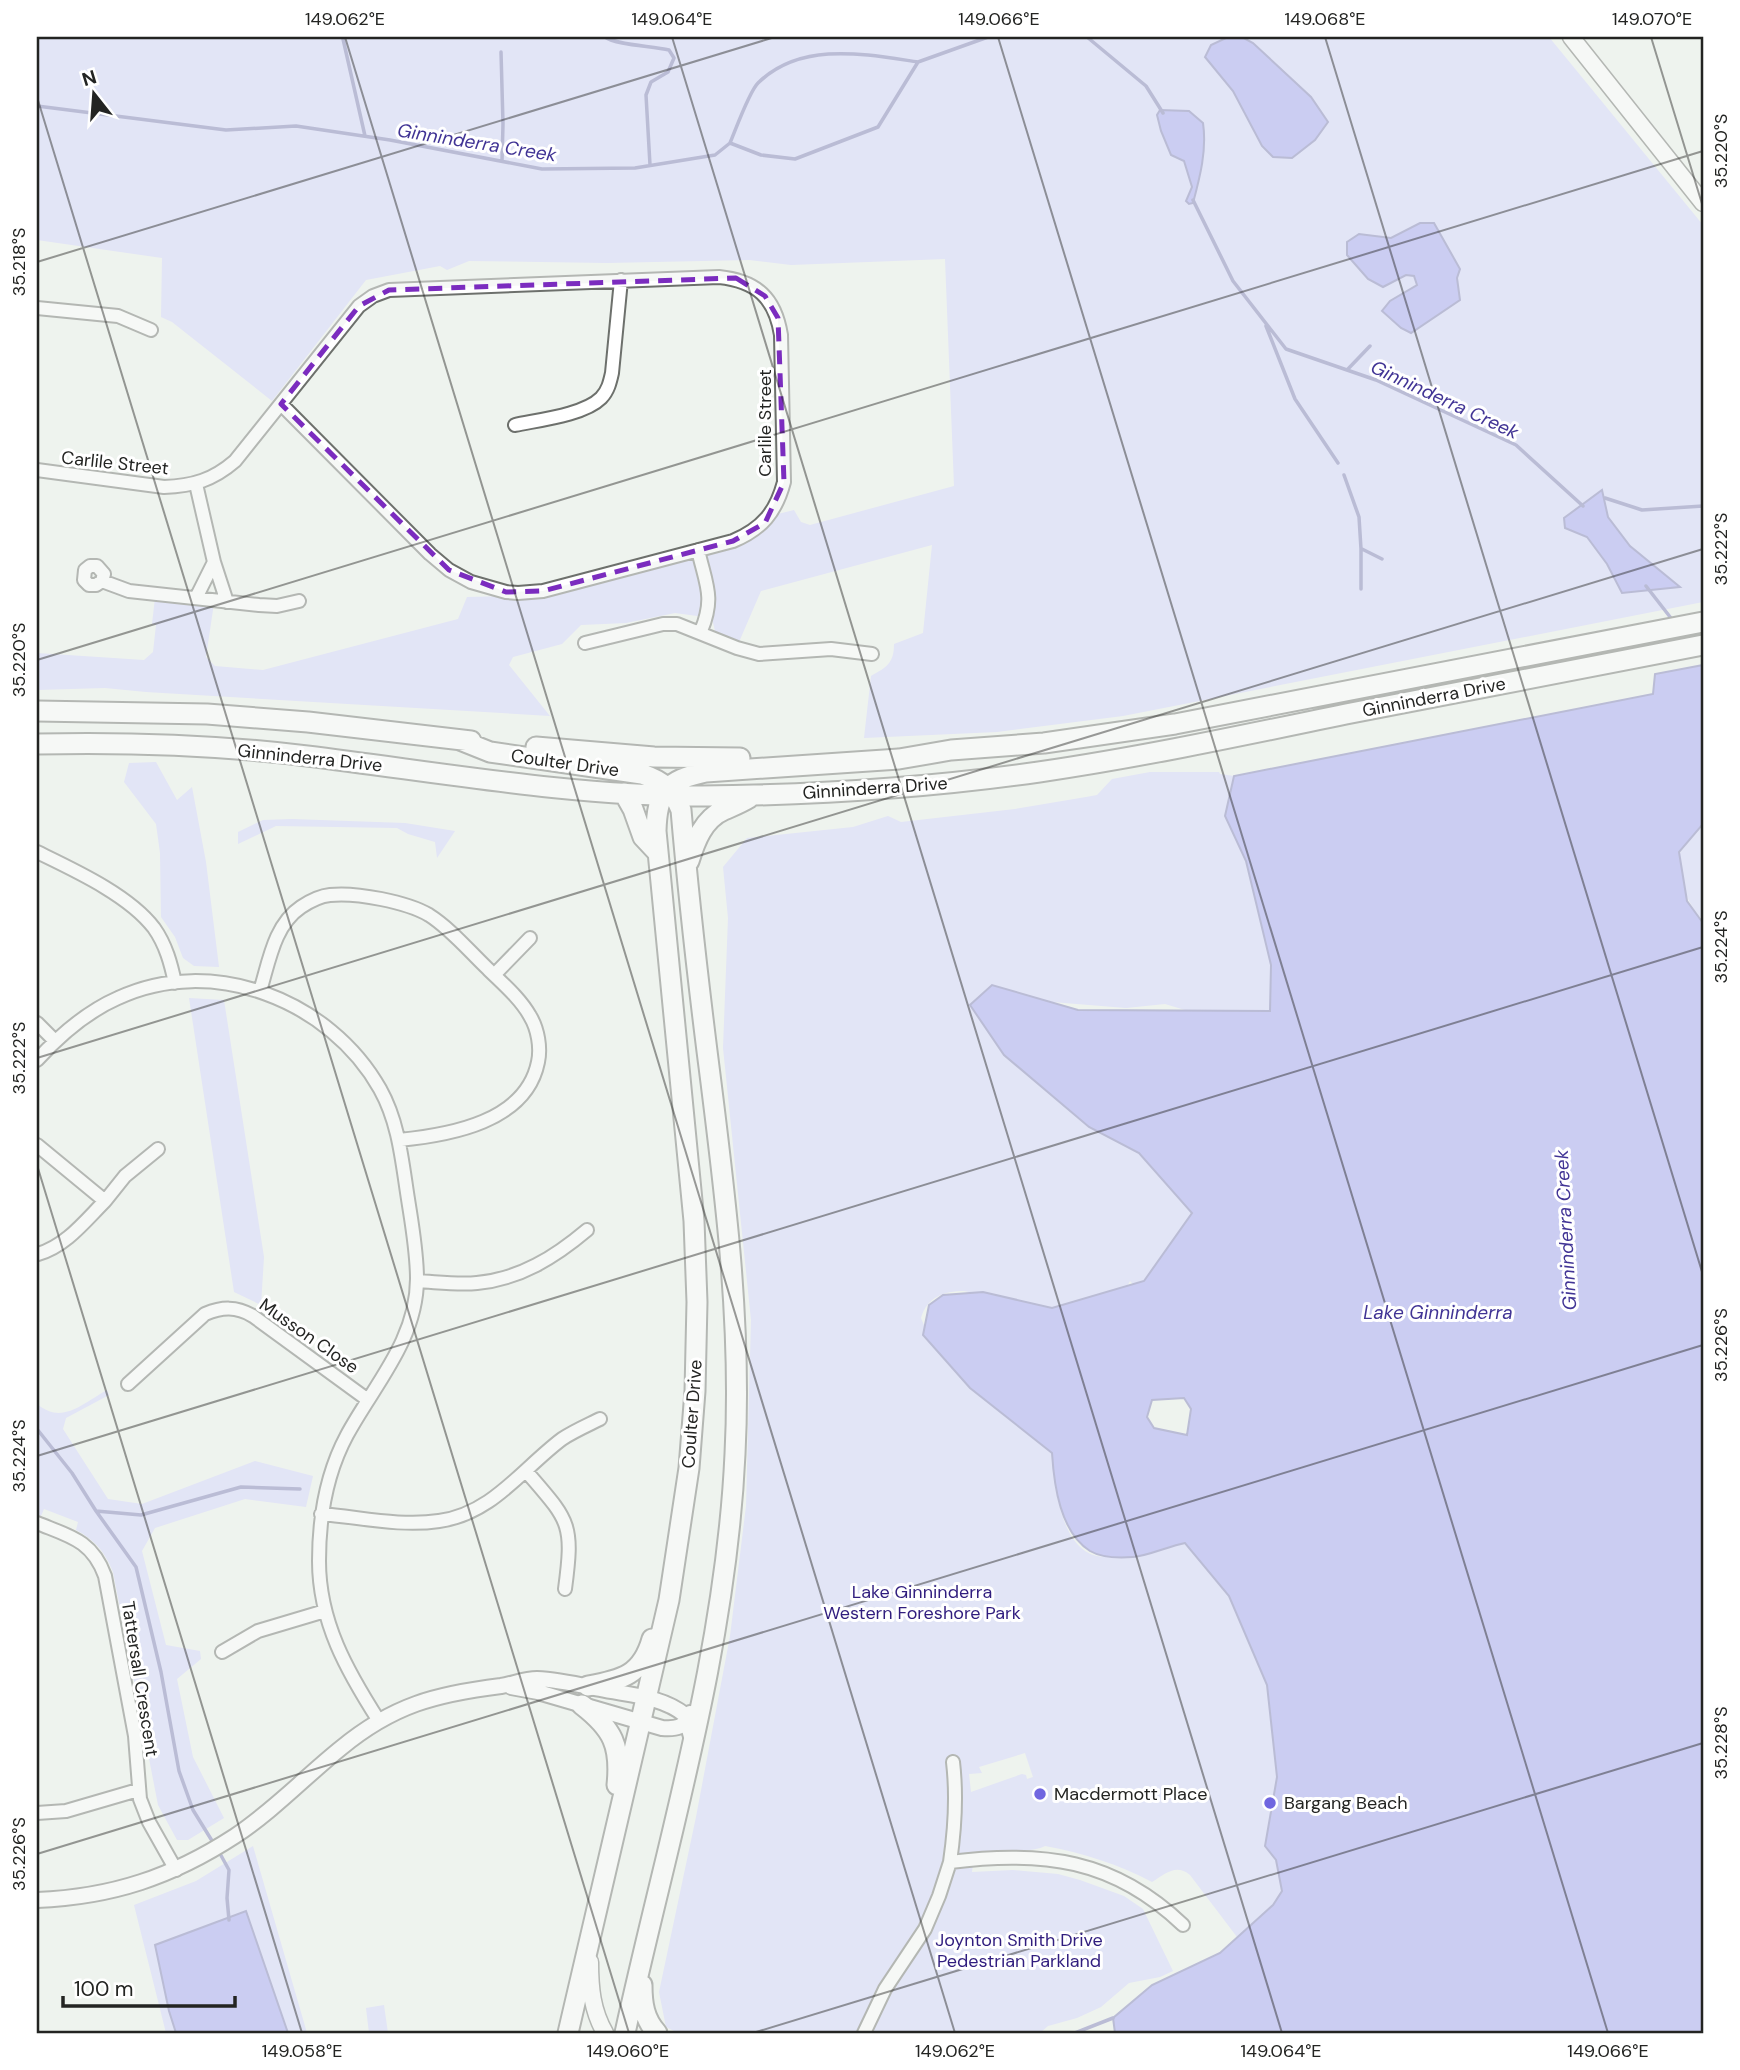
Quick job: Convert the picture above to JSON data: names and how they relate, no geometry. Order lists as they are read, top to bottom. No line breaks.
{"streets":{"main road":["Ginninderra Drive","Coulter Drive"],"street":["Carlile Street","Musson Close","Tattersall Crescent"]},"crossings":[["Ginninderra Drive","Coulter Drive"]],"water":["Ginninderra Creek","Lake Ginninderra"],"parks":["Lake Ginninderra Western Foreshore Park","Joynton Smith Drive Pedestrian Parkland"],"places":["Macdermott Place","Bargang Beach"],"scale_bar":"100 m","north":"top","coordinates":["149.062°E","149.064°E","149.066°E","149.068°E","149.070°E","35.220°S","35.218°S","35.222°S","35.224°S","35.226°S","35.228°S","149.058°E","149.060°E"]}
